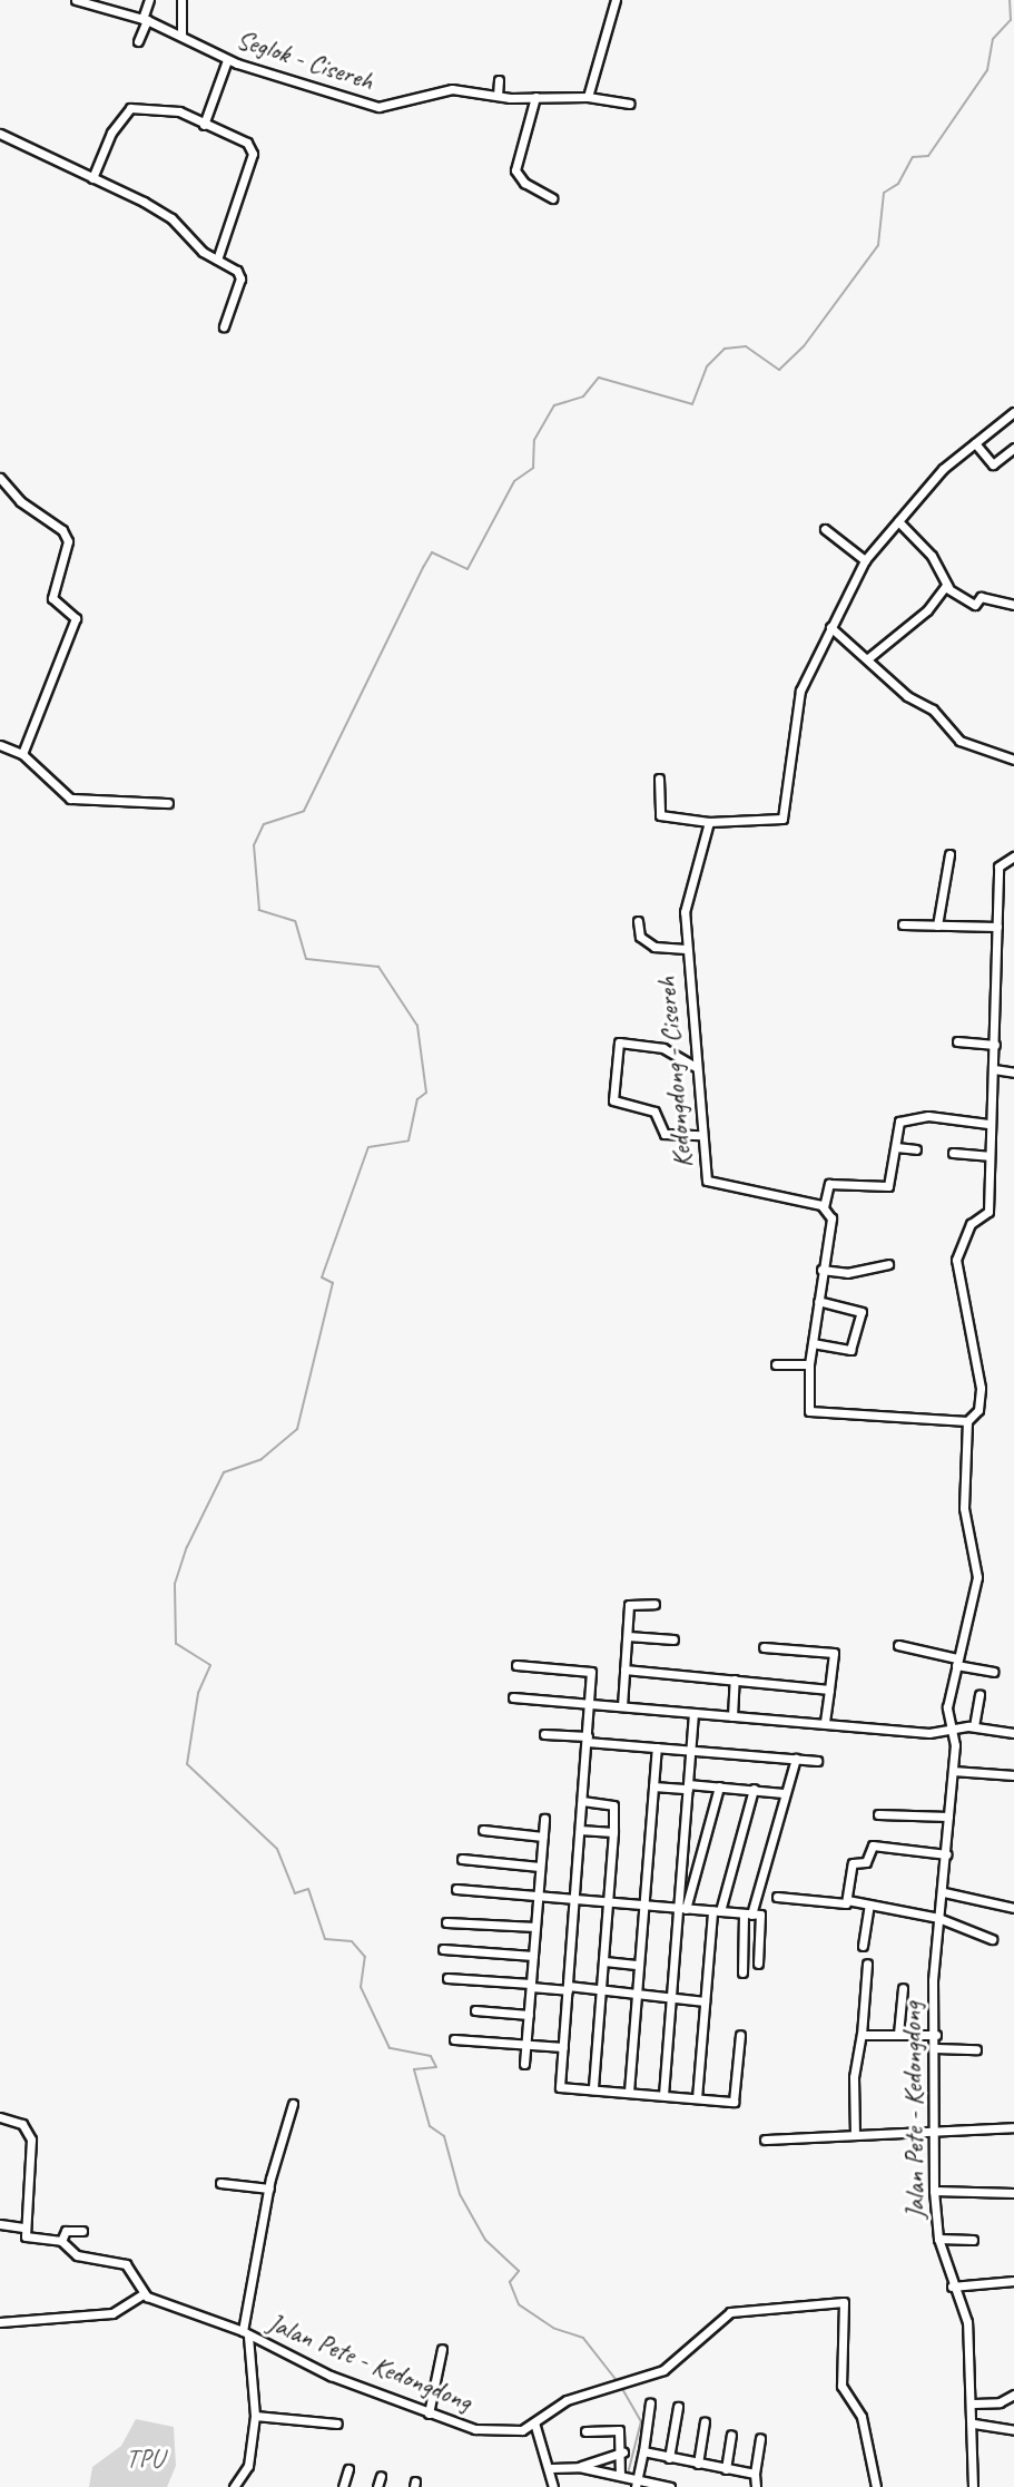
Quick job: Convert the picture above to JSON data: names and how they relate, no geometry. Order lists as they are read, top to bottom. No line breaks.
{"streets":{"street":["Seglok - Cisereh","Kedongdong - Cisereh","Jalan Pete - Kedongdong"]},"parks":["TPU"]}
